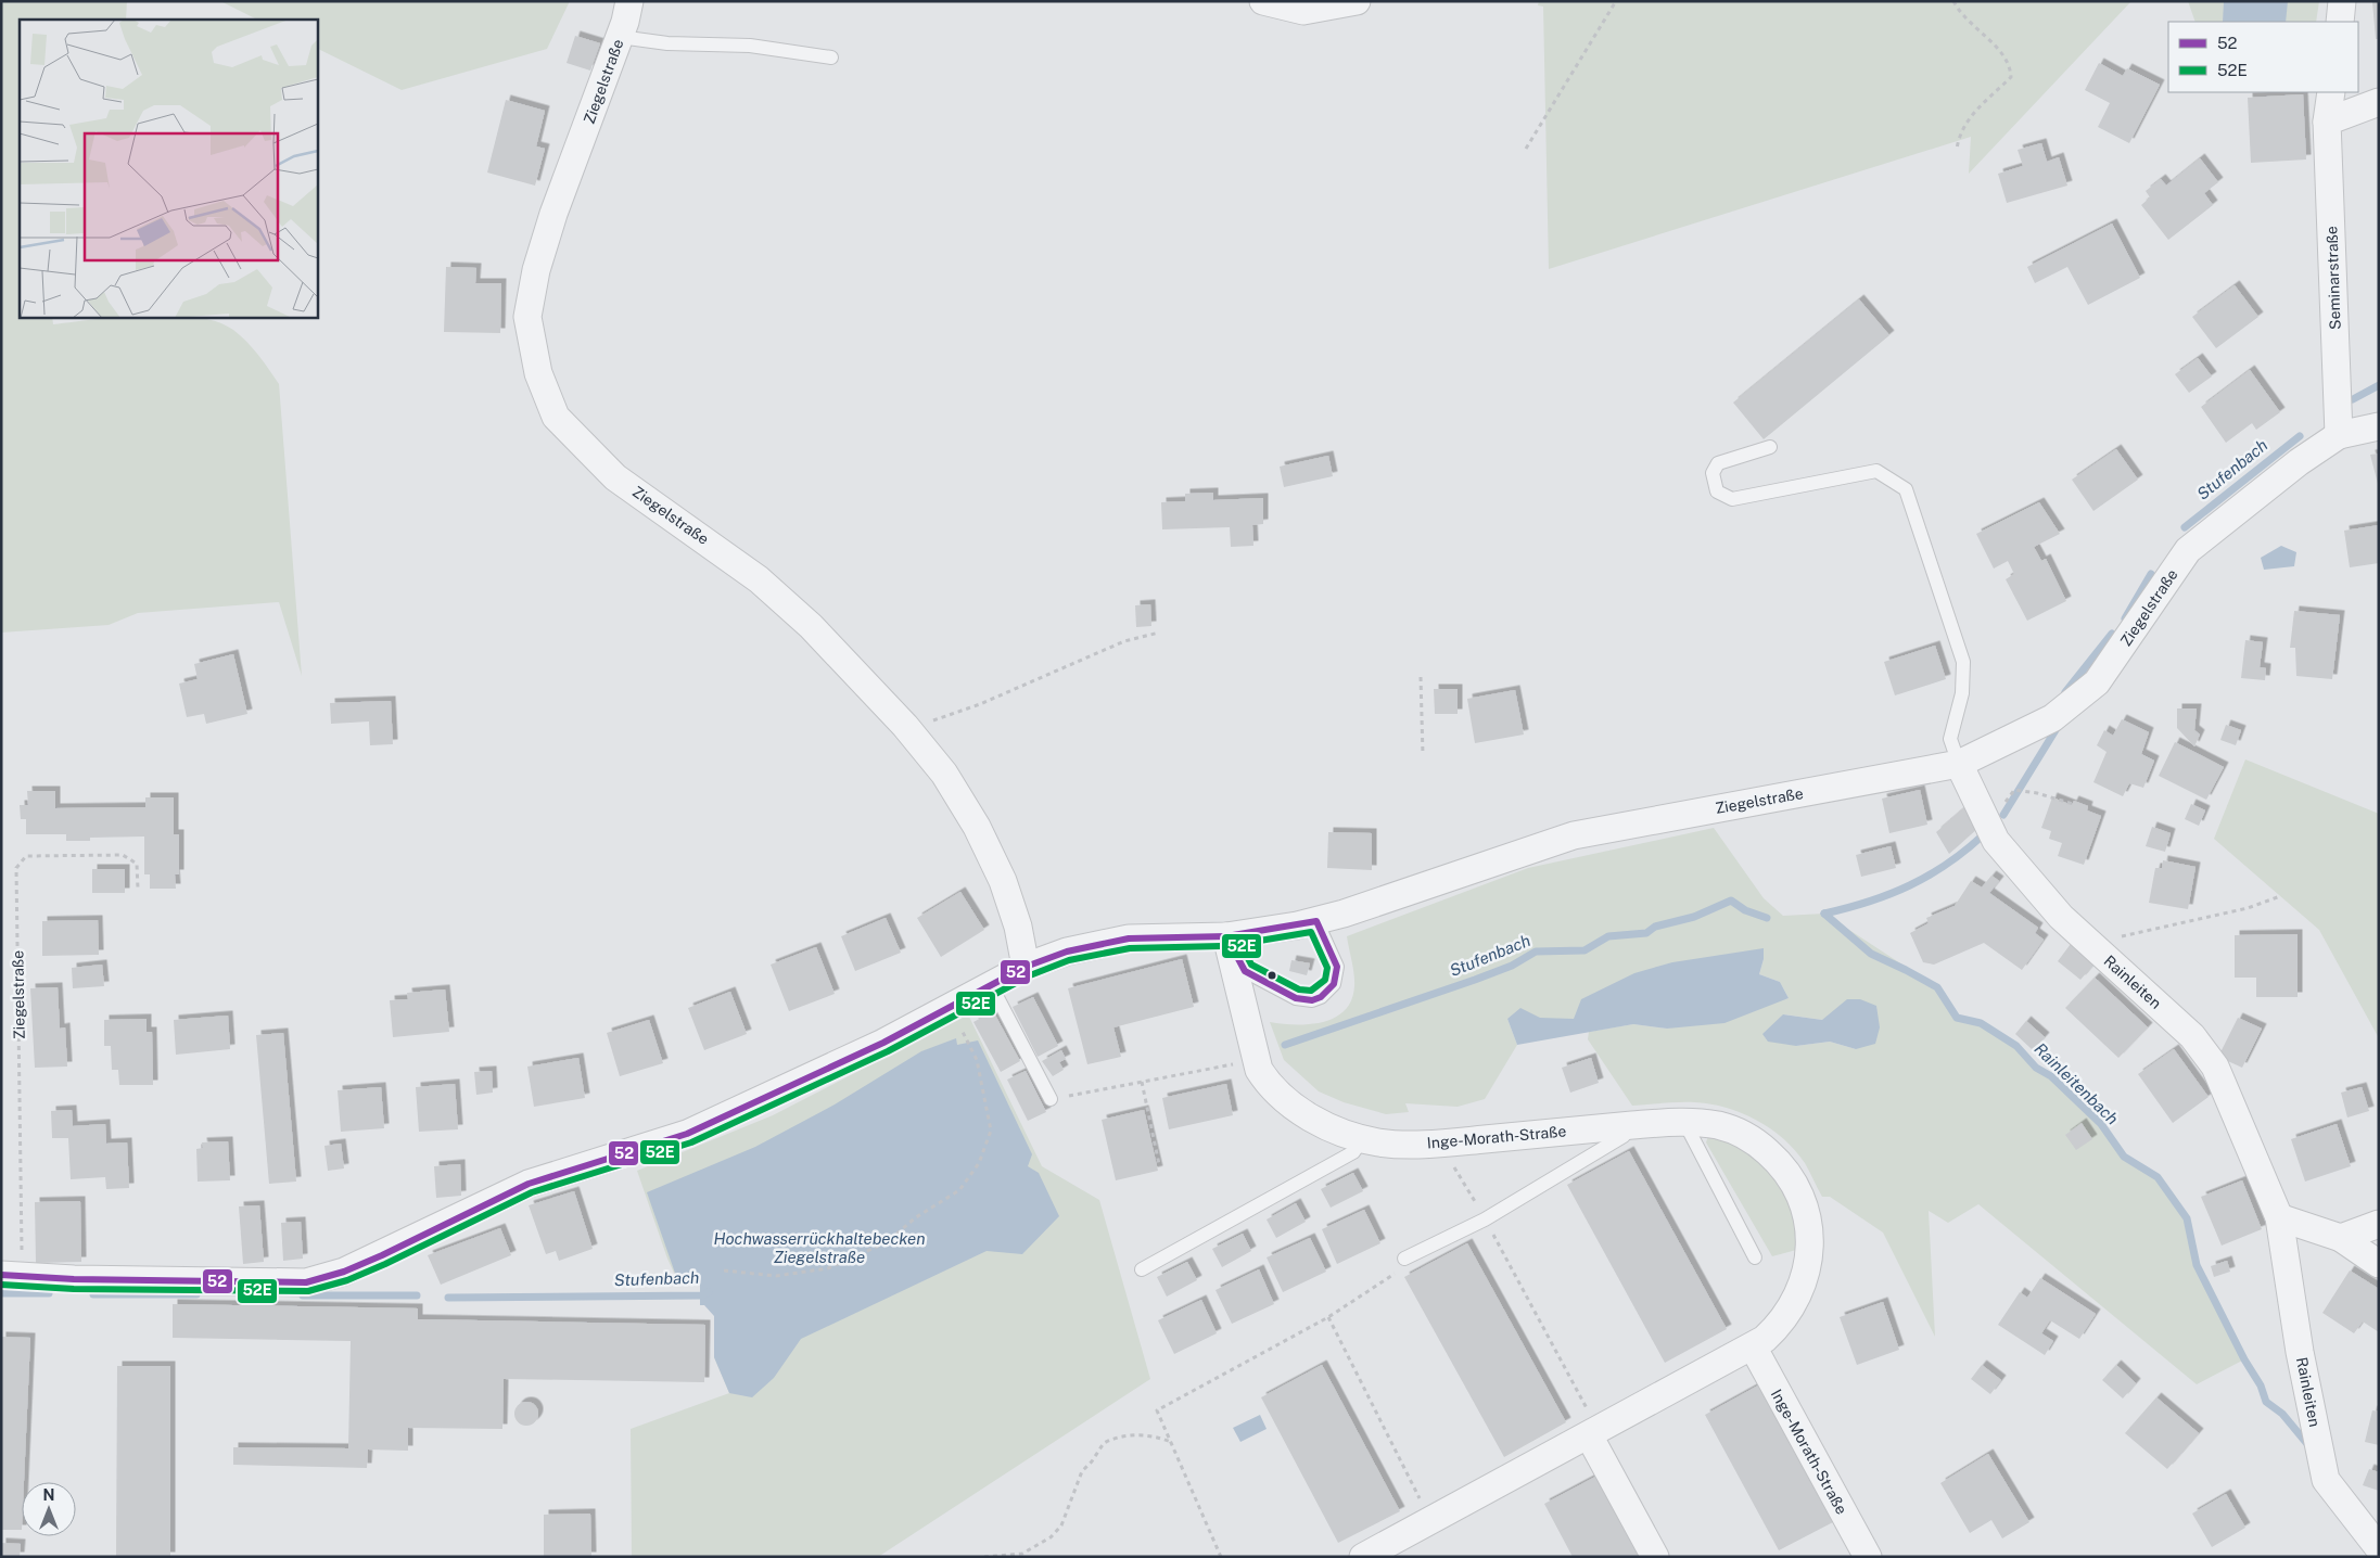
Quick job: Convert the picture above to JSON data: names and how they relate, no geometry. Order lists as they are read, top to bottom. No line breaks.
{"streets":{"street":["Ziegelstraße","Seminarstraße","Rainleiten","Inge-Morath-Straße"]},"crossings":[["Ziegelstraße","Seminarstraße"],["Ziegelstraße","Rainleiten"],["Ziegelstraße","Inge-Morath-Straße"]],"water":["Stufenbach","Rainleitenbach","Hochwasserrückhaltebecken Ziegelstraße"],"lines":["transit line 52","transit line 52E"],"legend":["52","52E"],"north":"top"}
